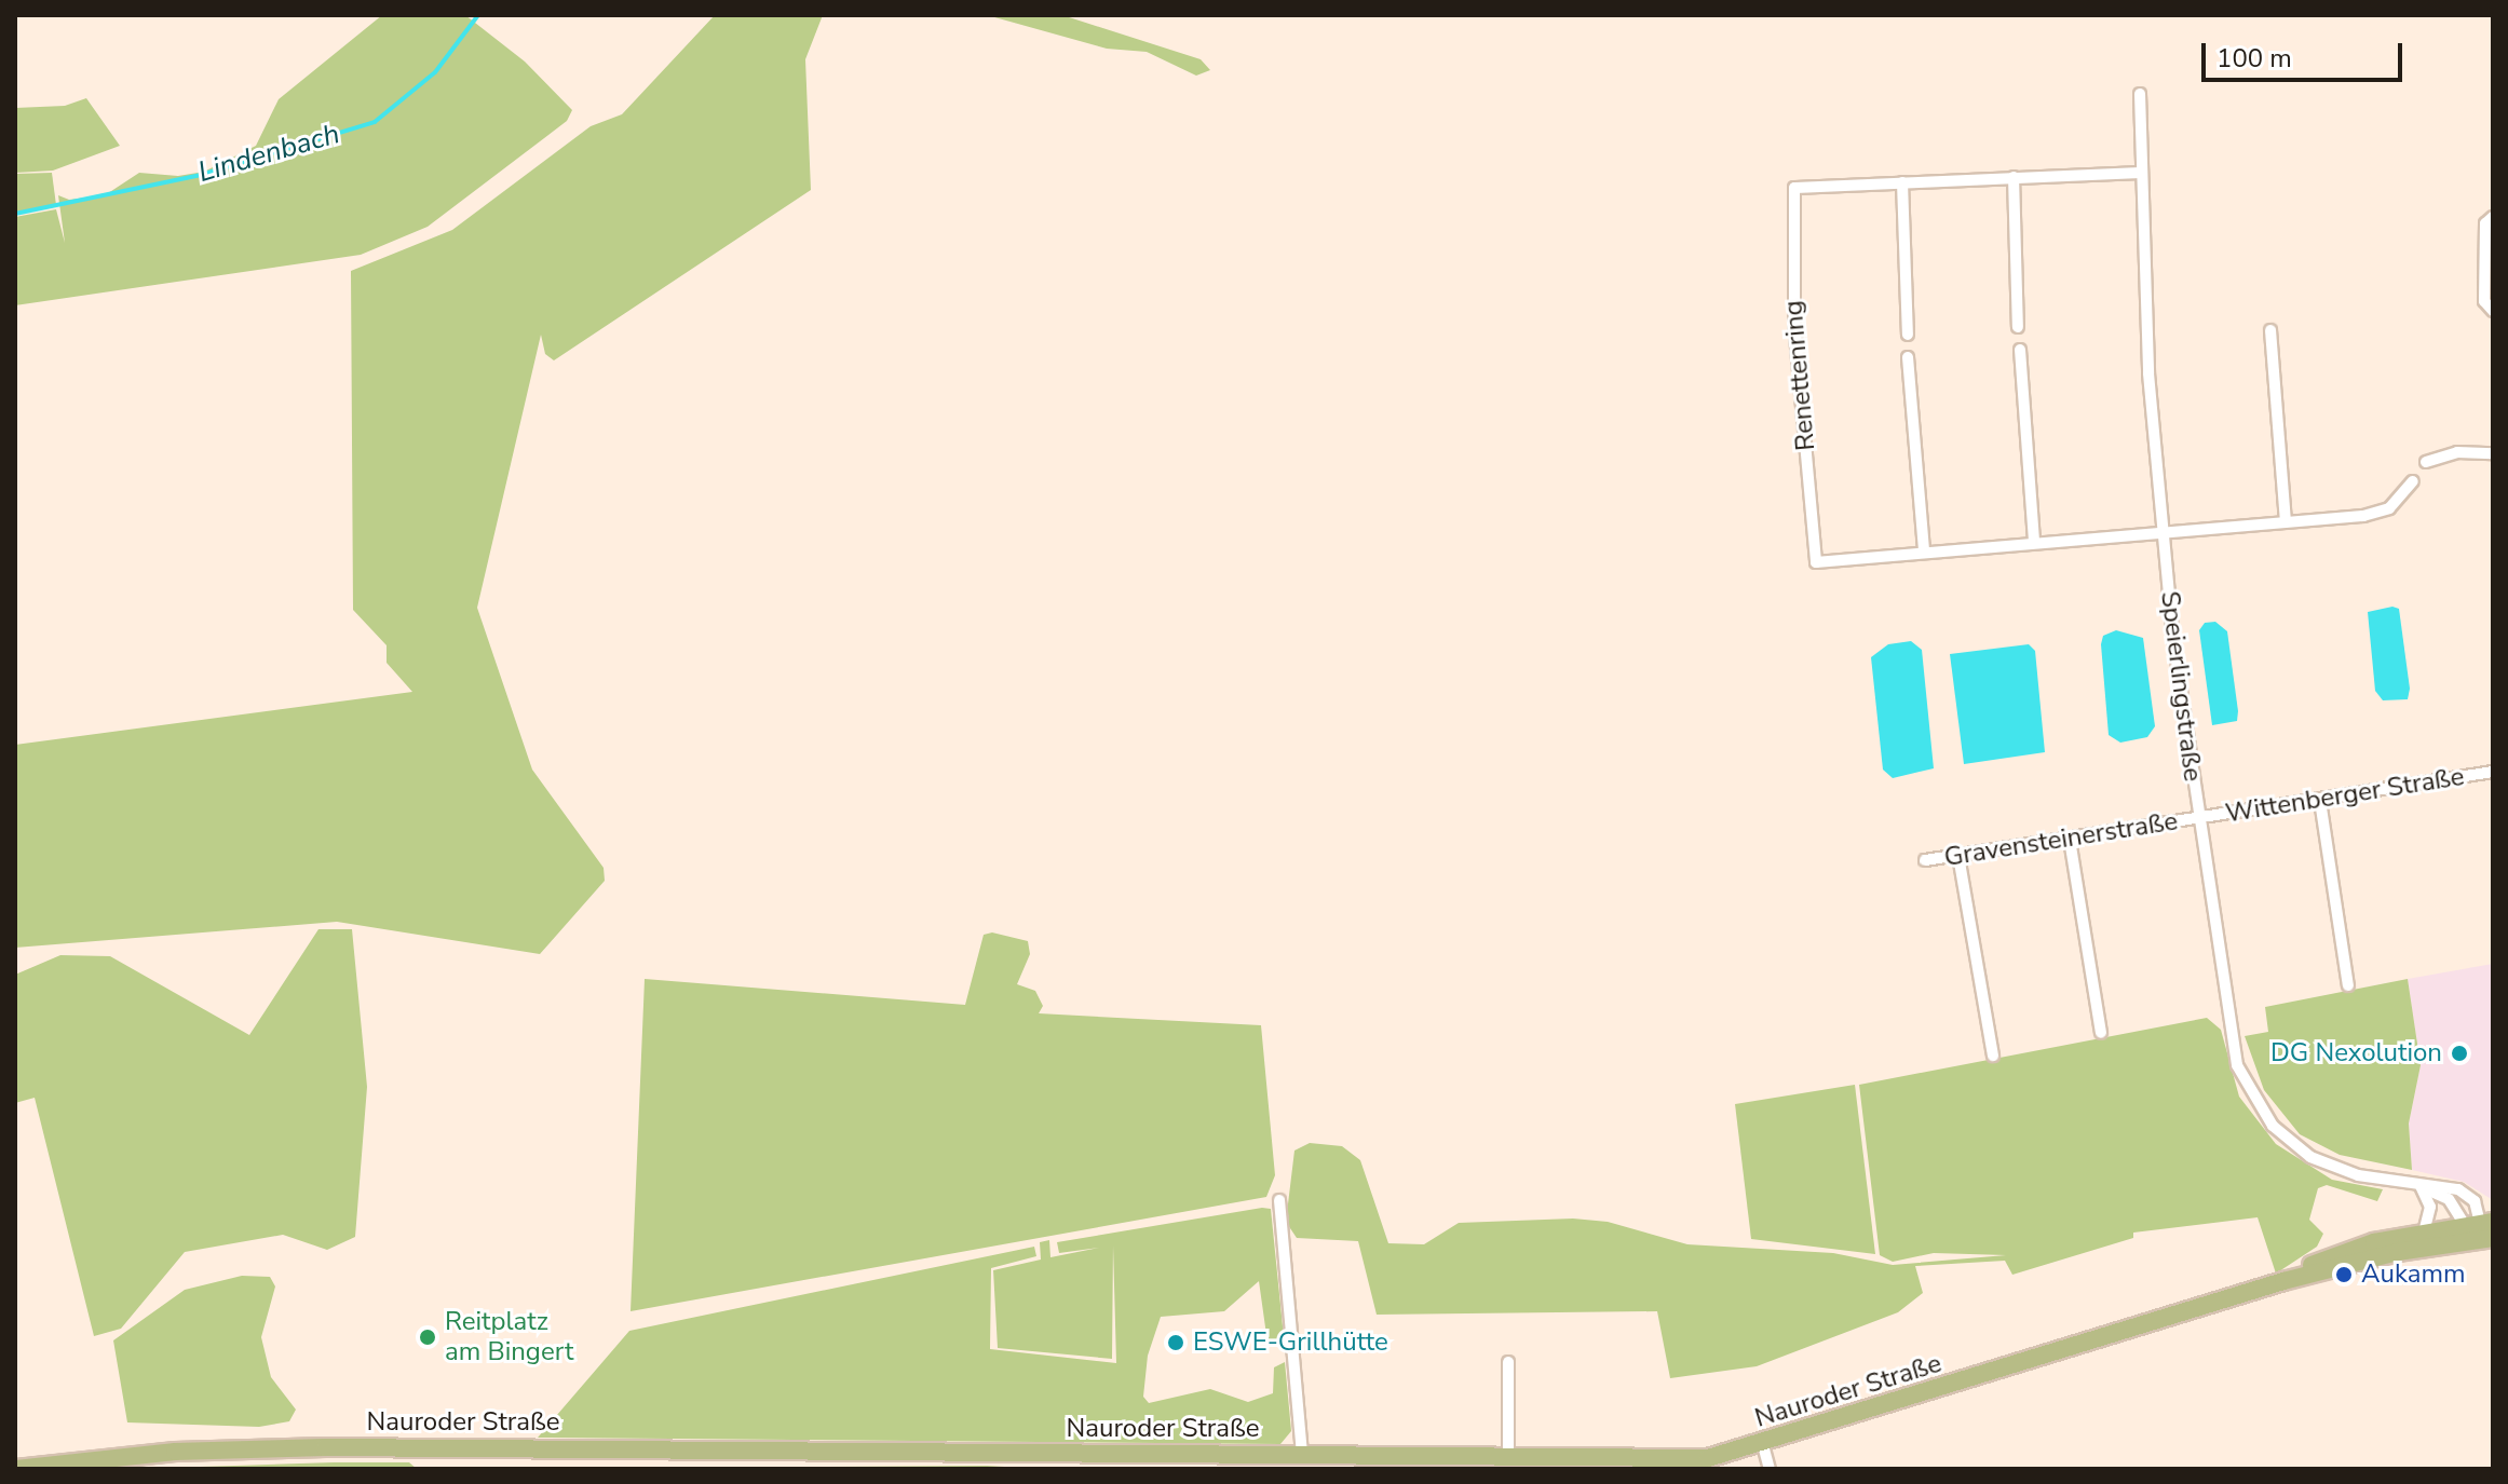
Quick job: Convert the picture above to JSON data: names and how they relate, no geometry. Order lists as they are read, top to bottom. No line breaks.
{"streets":{"main road":["Nauroder Straße"],"street":["Renettenring","Speierlingstraße","Wittenberger Straße","Gravensteinerstraße"]},"crossings":[["Renettenring","Speierlingstraße"],["Speierlingstraße","Wittenberger Straße"],["Speierlingstraße","Gravensteinerstraße"],["Speierlingstraße","Nauroder Straße"],["Wittenberger Straße","Gravensteinerstraße"]],"water":["Lindenbach"],"places":["DG Nexolution","Aukamm","Reitplatz am Bingert","ESWE-Grillhütte"],"scale_bar":"100 m"}
